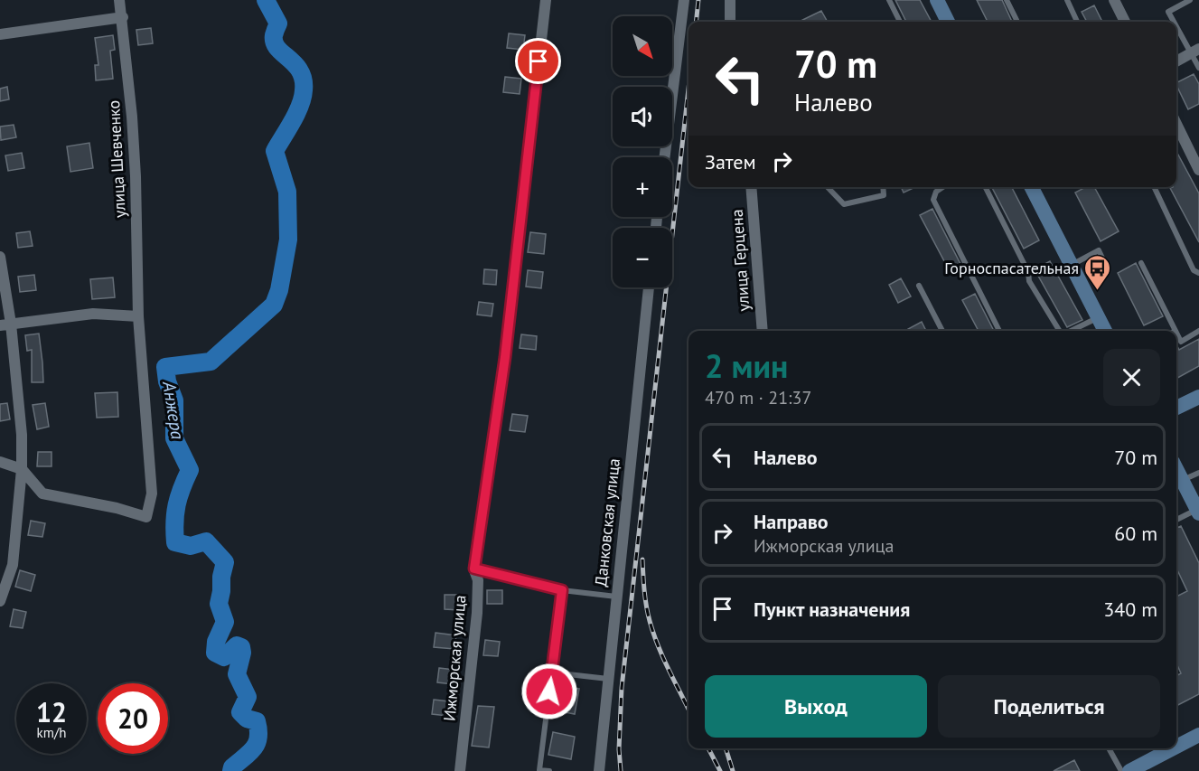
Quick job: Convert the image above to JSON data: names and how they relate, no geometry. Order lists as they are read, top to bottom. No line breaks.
{"streets":{"street":["улица Шевченко","улица Герцена","Данковская улица","Ижморская улица"]},"water":["Анжера"],"places":{"bus stop":["Горноспасательная"]},"north":"bottom right","page":{"map_buttons":["+","−"],"turn":["70 m","Налево"],"then":"Затем","heading":["2 мин","470 m · 21:37"],"list":[{"name":"Налево","value":"70 m"},{"name":"Направо","note":"Ижморская улица","value":"60 m"},{"name":"Пункт назначения","value":"340 m"}],"buttons":["Выход","Поделиться"],"speed":"12 km/h","limit":"20"}}
